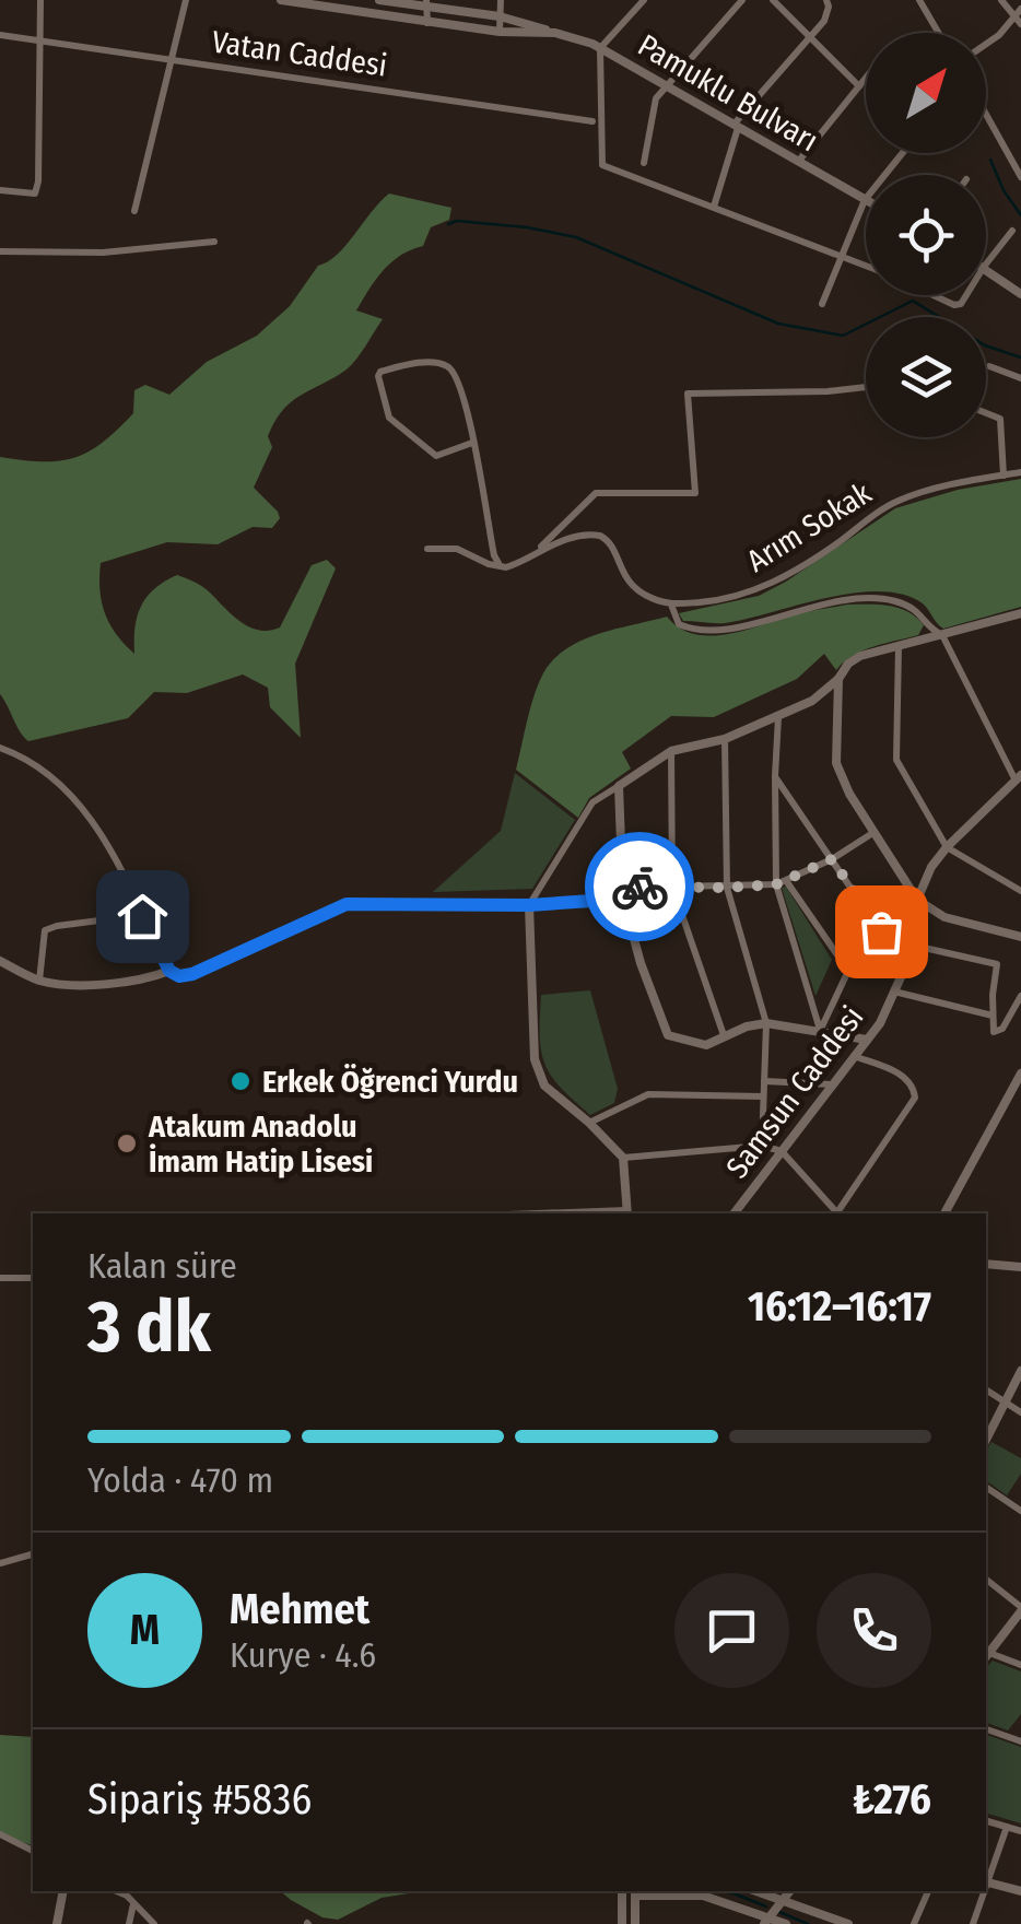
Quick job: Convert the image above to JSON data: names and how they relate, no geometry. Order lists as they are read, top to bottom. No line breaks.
{"streets":{"street":["Vatan Caddesi","Pamuklu Bulvarı","Arım Sokak","Samsun Caddesi"]},"places":["Erkek Öğrenci Yurdu","Atakum Anadolu İmam Hatip Lisesi"],"north":"top right","page":{"heading":["3 dk","Kalan süre","16:12–16:17"],"panel":["Mehmet","Kurye · 4.6","Sipariş #5836","₺276"],"bar":"Yolda · 470 m","round":"M"}}
